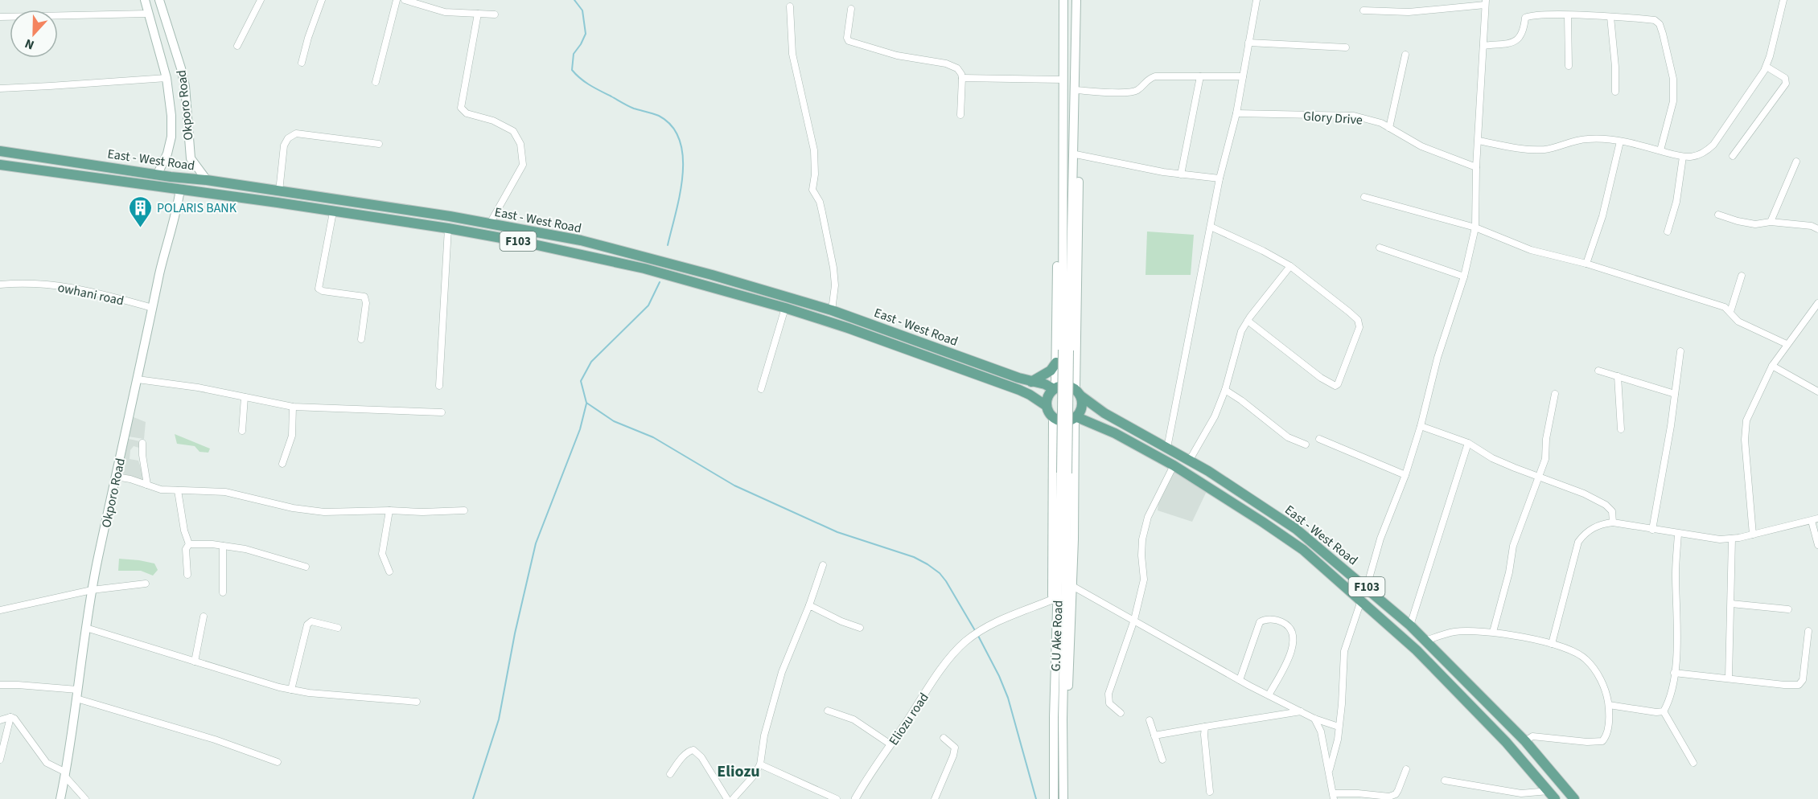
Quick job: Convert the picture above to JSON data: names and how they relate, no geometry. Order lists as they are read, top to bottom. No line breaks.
{"streets":{"main road":["Okporo Road","East - West Road","F103"],"street":["Glory Drive","owhani road","Eliozu road"]},"crossings":[["Okporo Road","East - West Road"],["Okporo Road","owhani road"],["East - West Road","F103"]],"districts":["Eliozu"],"places":{"building":["POLARIS BANK"]},"north":"bottom"}
